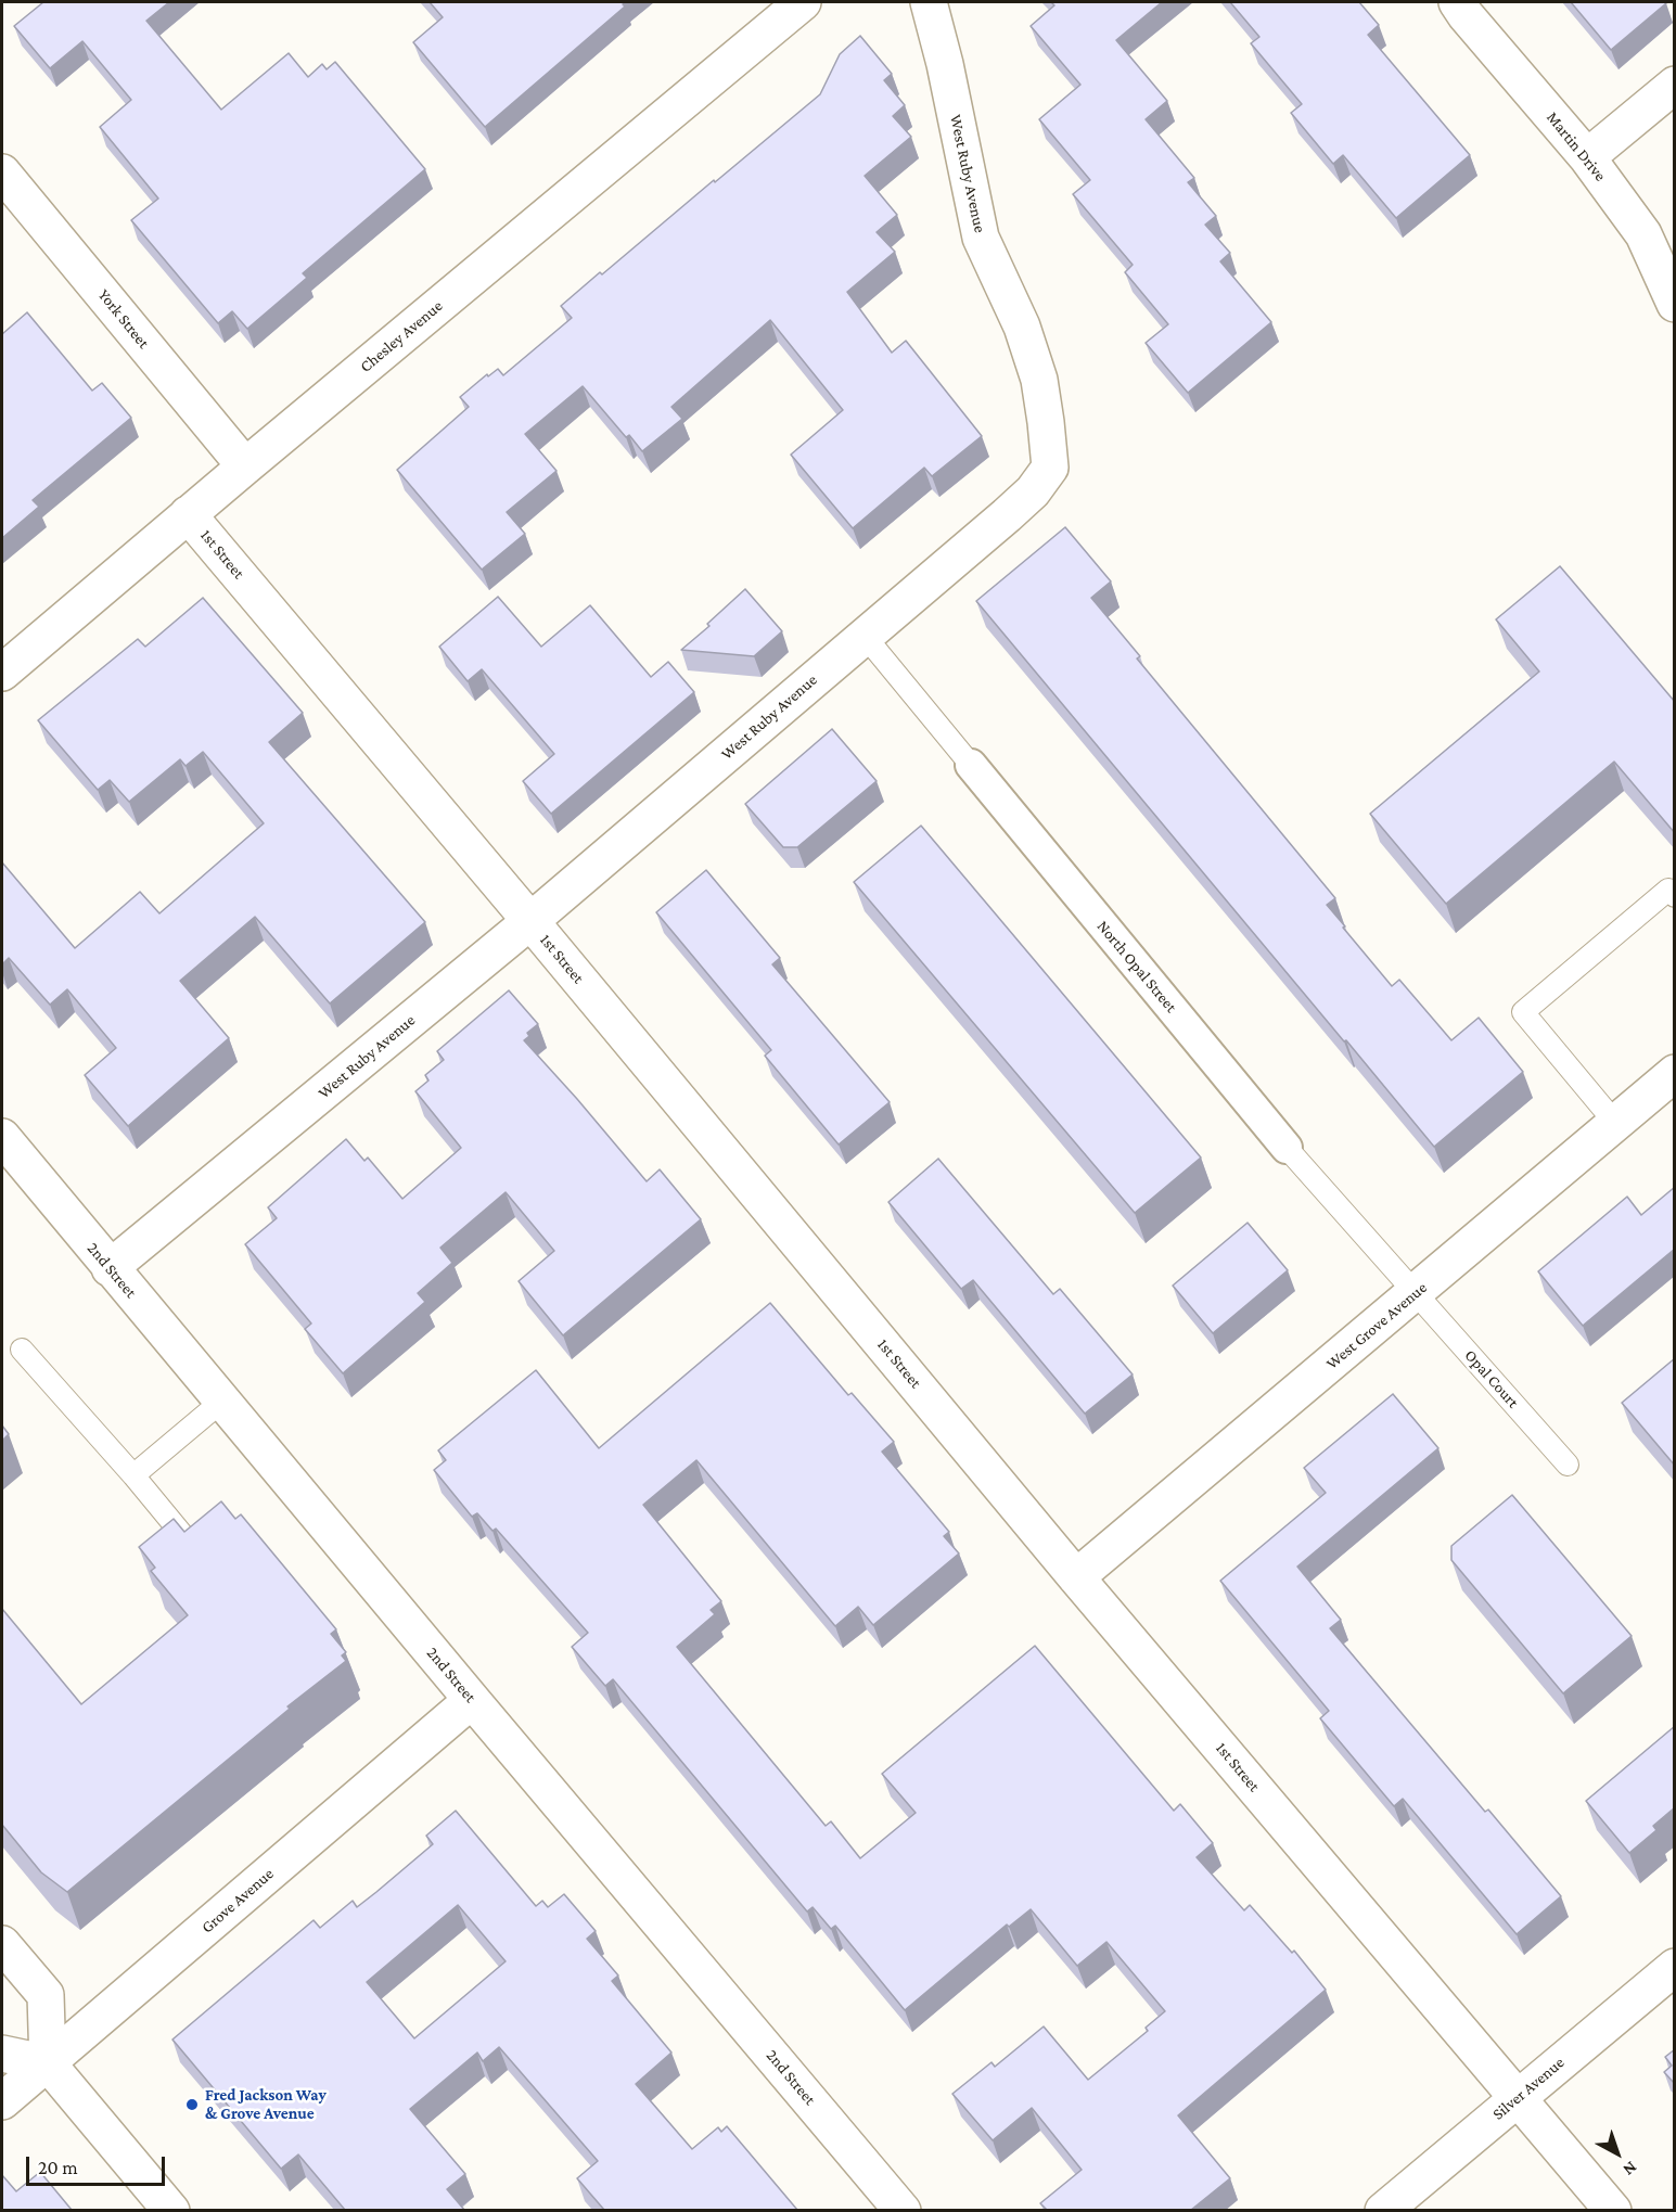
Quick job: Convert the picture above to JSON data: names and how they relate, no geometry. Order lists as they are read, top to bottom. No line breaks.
{"streets":{"street":["Martin Drive","West Ruby Avenue","York Street","Chesley Avenue","1st Street","North Opal Street","2nd Street","West Grove Avenue","Grove Avenue","Silver Avenue"],"lane":["Opal Court"]},"crossings":[["West Ruby Avenue","1st Street"],["West Ruby Avenue","North Opal Street"],["West Ruby Avenue","2nd Street"],["York Street","Chesley Avenue"],["Chesley Avenue","1st Street"],["1st Street","West Grove Avenue"],["1st Street","Silver Avenue"],["North Opal Street","West Grove Avenue"],["North Opal Street","Opal Court"],["2nd Street","Grove Avenue"],["West Grove Avenue","Opal Court"]],"places":["Fred Jackson Way & Grove Avenue"],"scale_bar":"20 m","north":"bottom right"}
